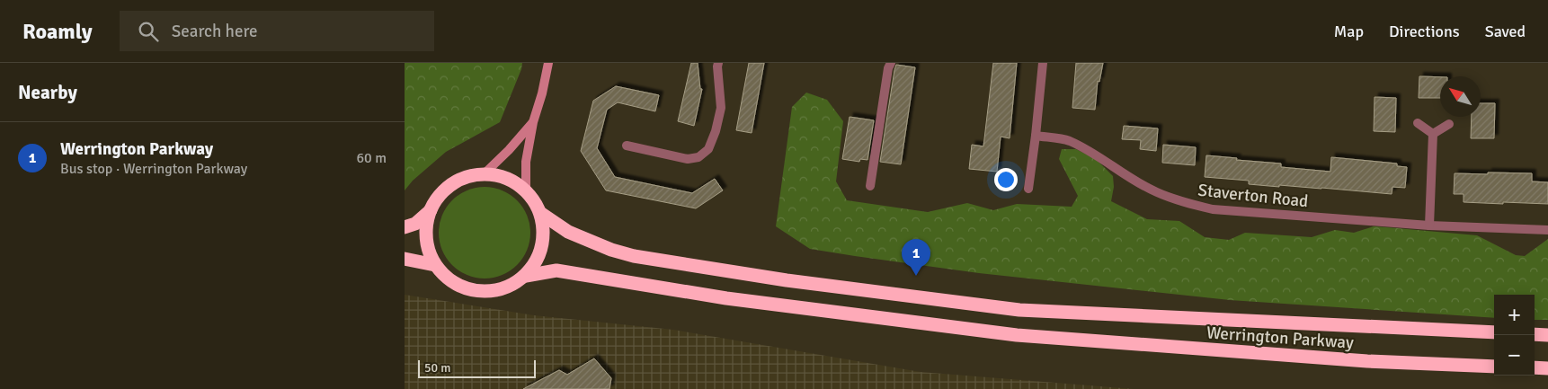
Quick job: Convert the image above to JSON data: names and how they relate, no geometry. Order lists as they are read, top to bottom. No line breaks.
{"streets":{"highway":["Werrington Parkway"],"street":["Staverton Road"]},"scale_bar":"50 m","north":"top left","page":{"header":"Roamly","search":"Search here","nav":["Map","Directions","Saved"],"heading":"Nearby","list":[{"mark":"1","name":"Werrington Parkway","note":"Bus stop · Werrington Parkway","value":"60 m"}],"pins":"1","map_buttons":["+","−"],"scale":"50 m"}}
